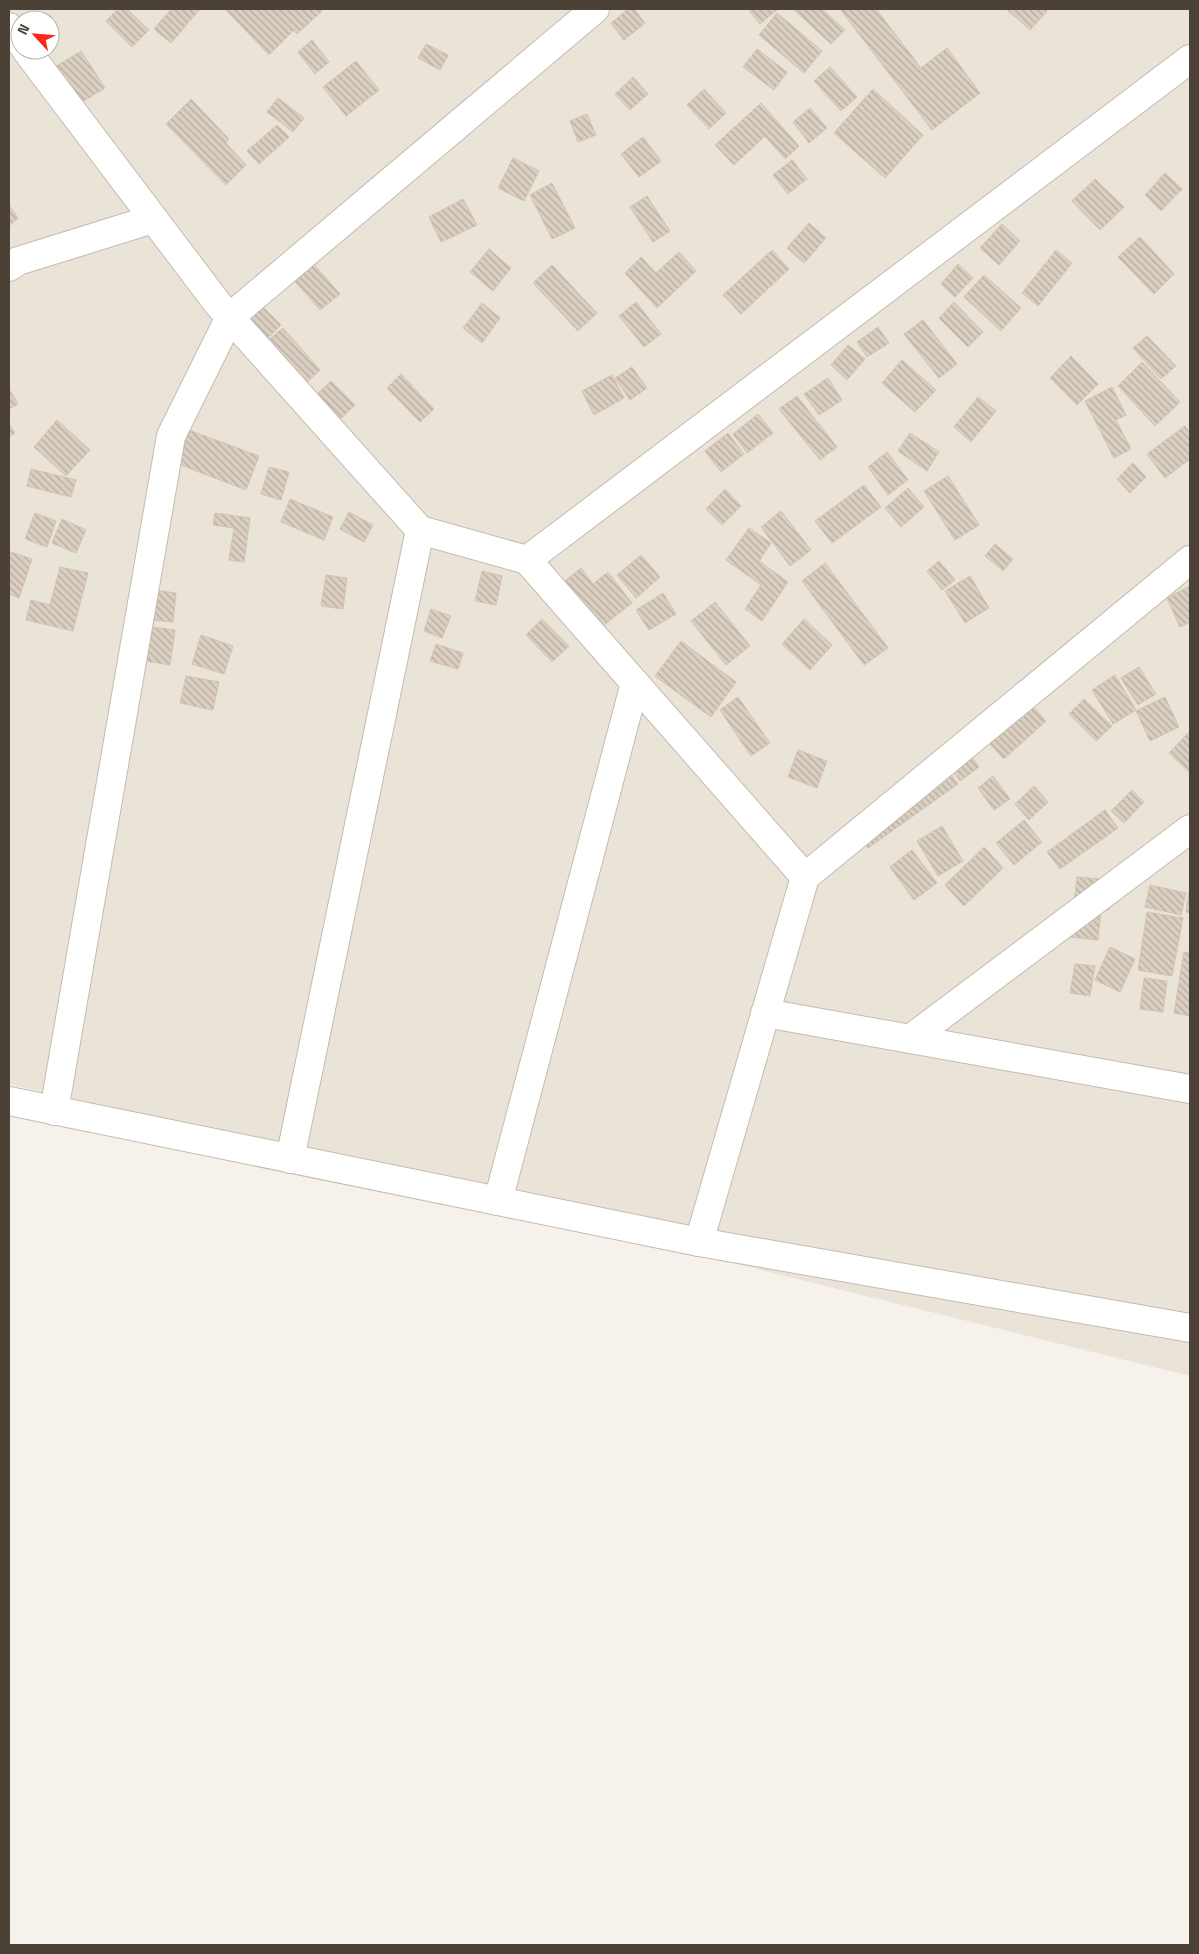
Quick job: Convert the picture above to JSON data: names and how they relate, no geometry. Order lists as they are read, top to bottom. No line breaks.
{"north":"top left"}
